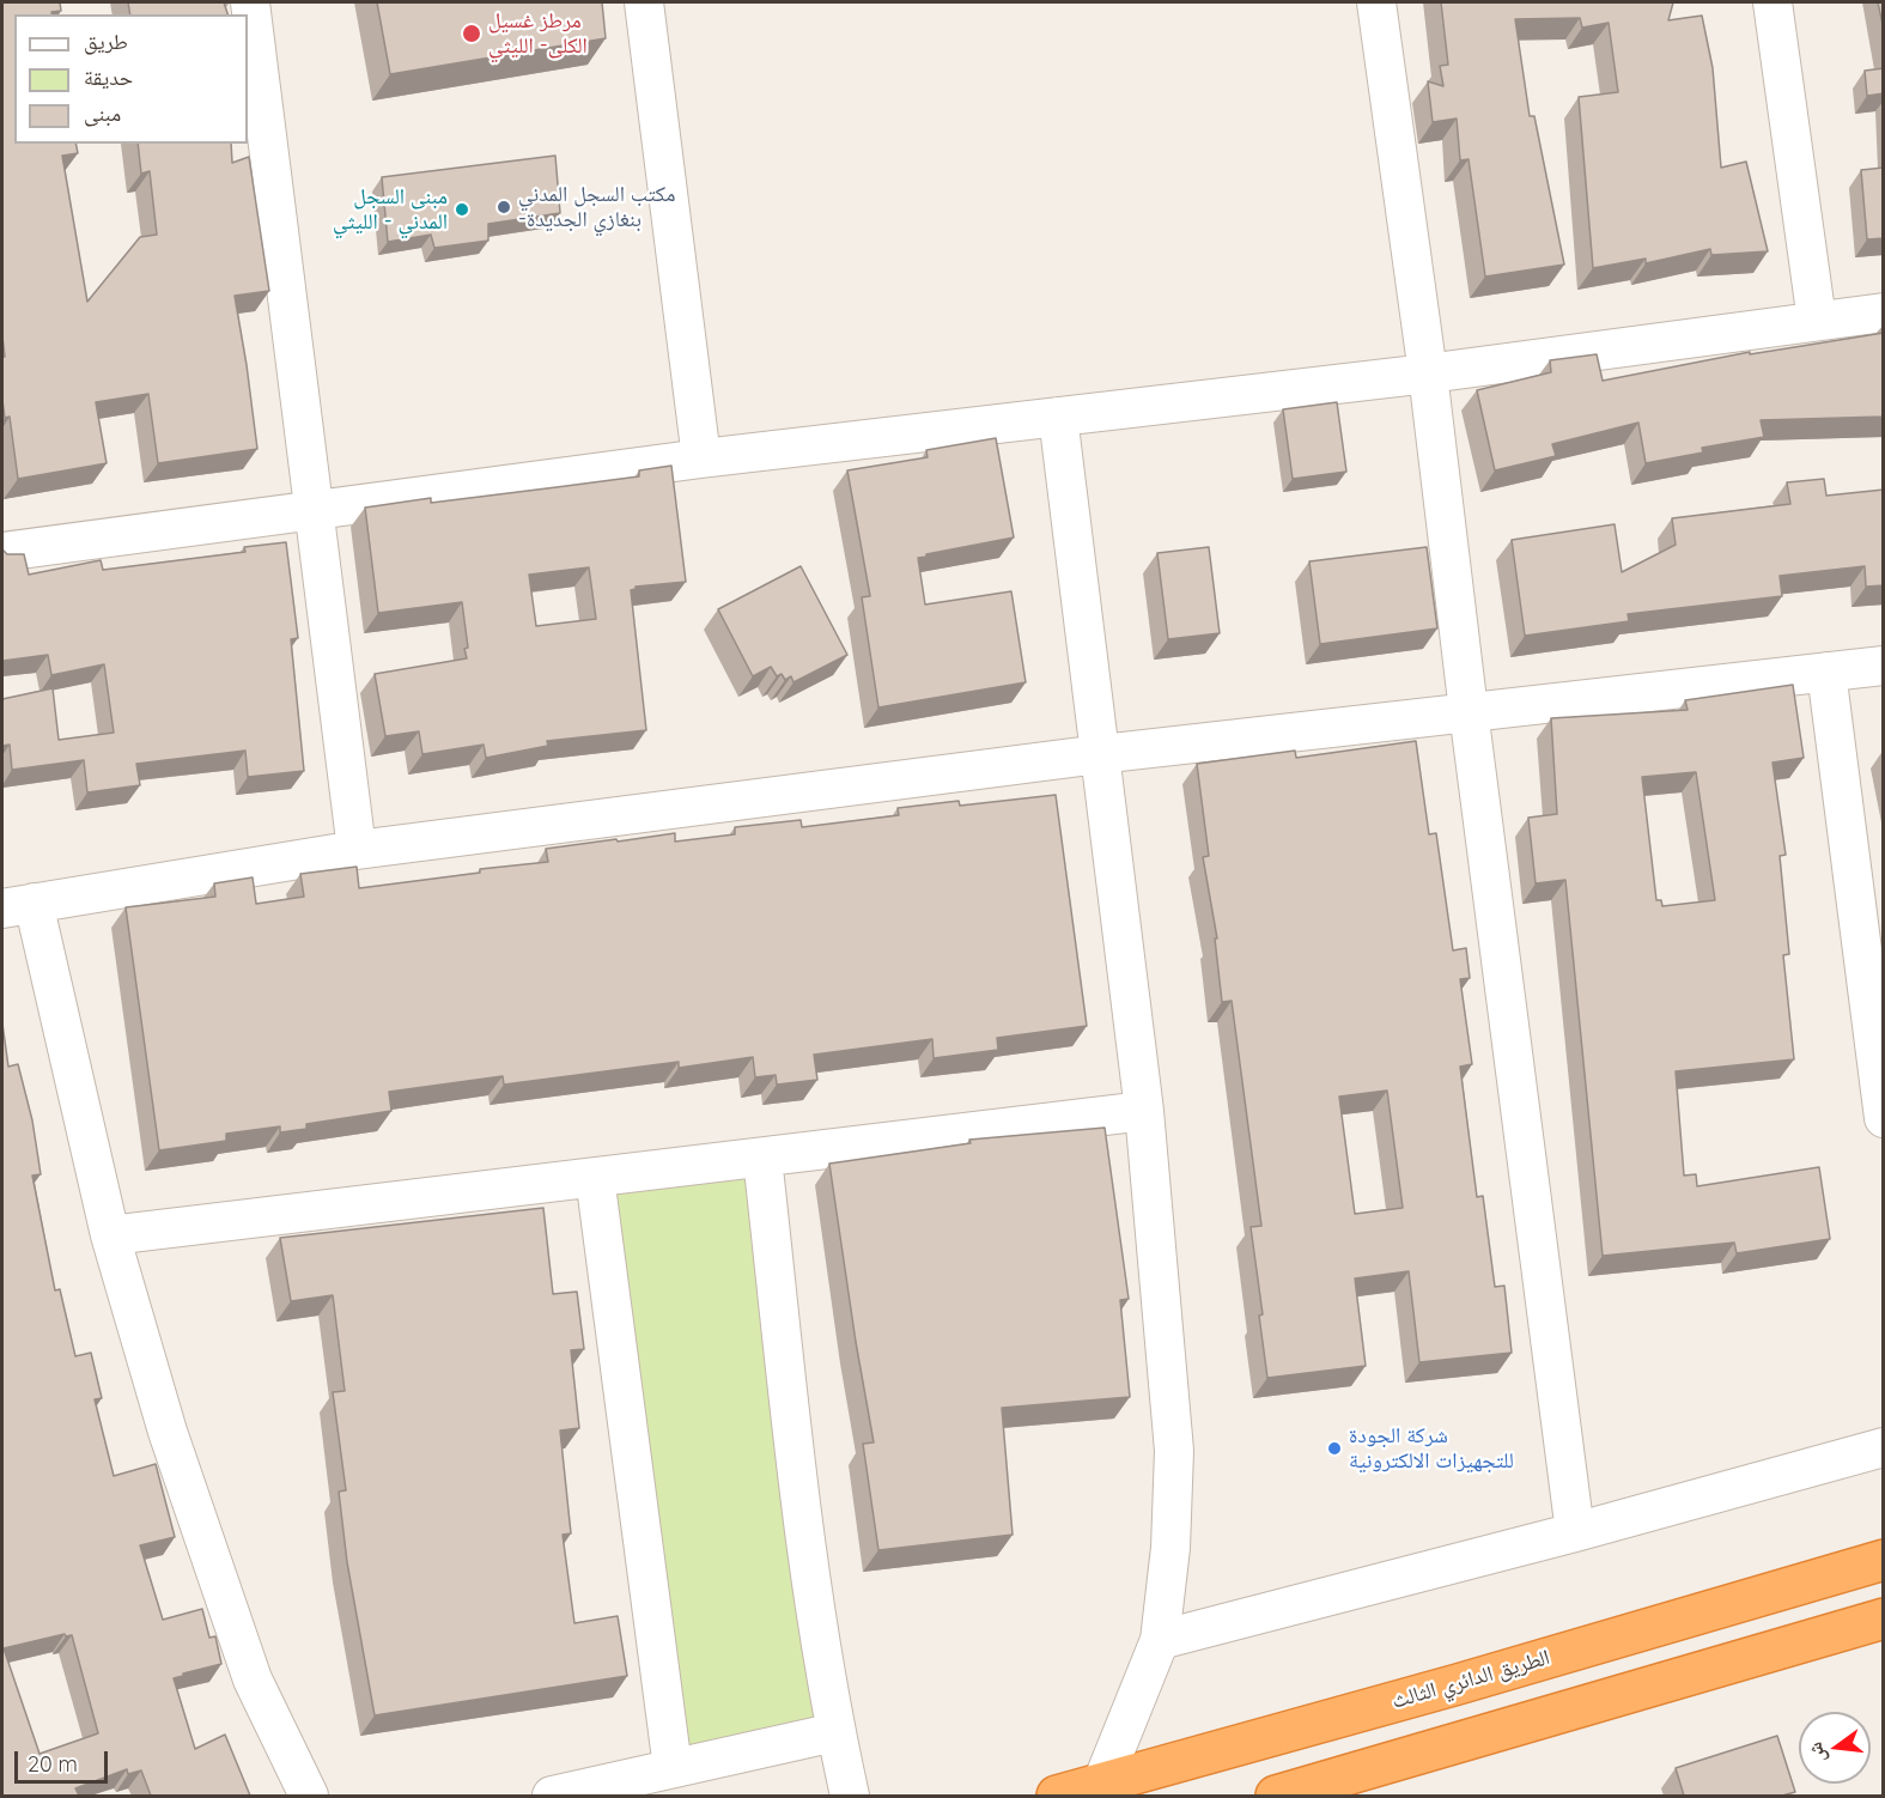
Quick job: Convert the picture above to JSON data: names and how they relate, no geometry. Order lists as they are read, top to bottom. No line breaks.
{"streets":{"highway":["الطريق الدائري الثالث"]},"places":["مرطز غسيل الكلى- الليثي","مكتب السجل المدني -بنغازي الجديدة","مبنى السجل المدني - الليثي","شركة الجودة للتجهيزات الالكترونية"],"legend":["طريق","حديقة","مبنى"],"scale_bar":"20 m","north":"left"}
